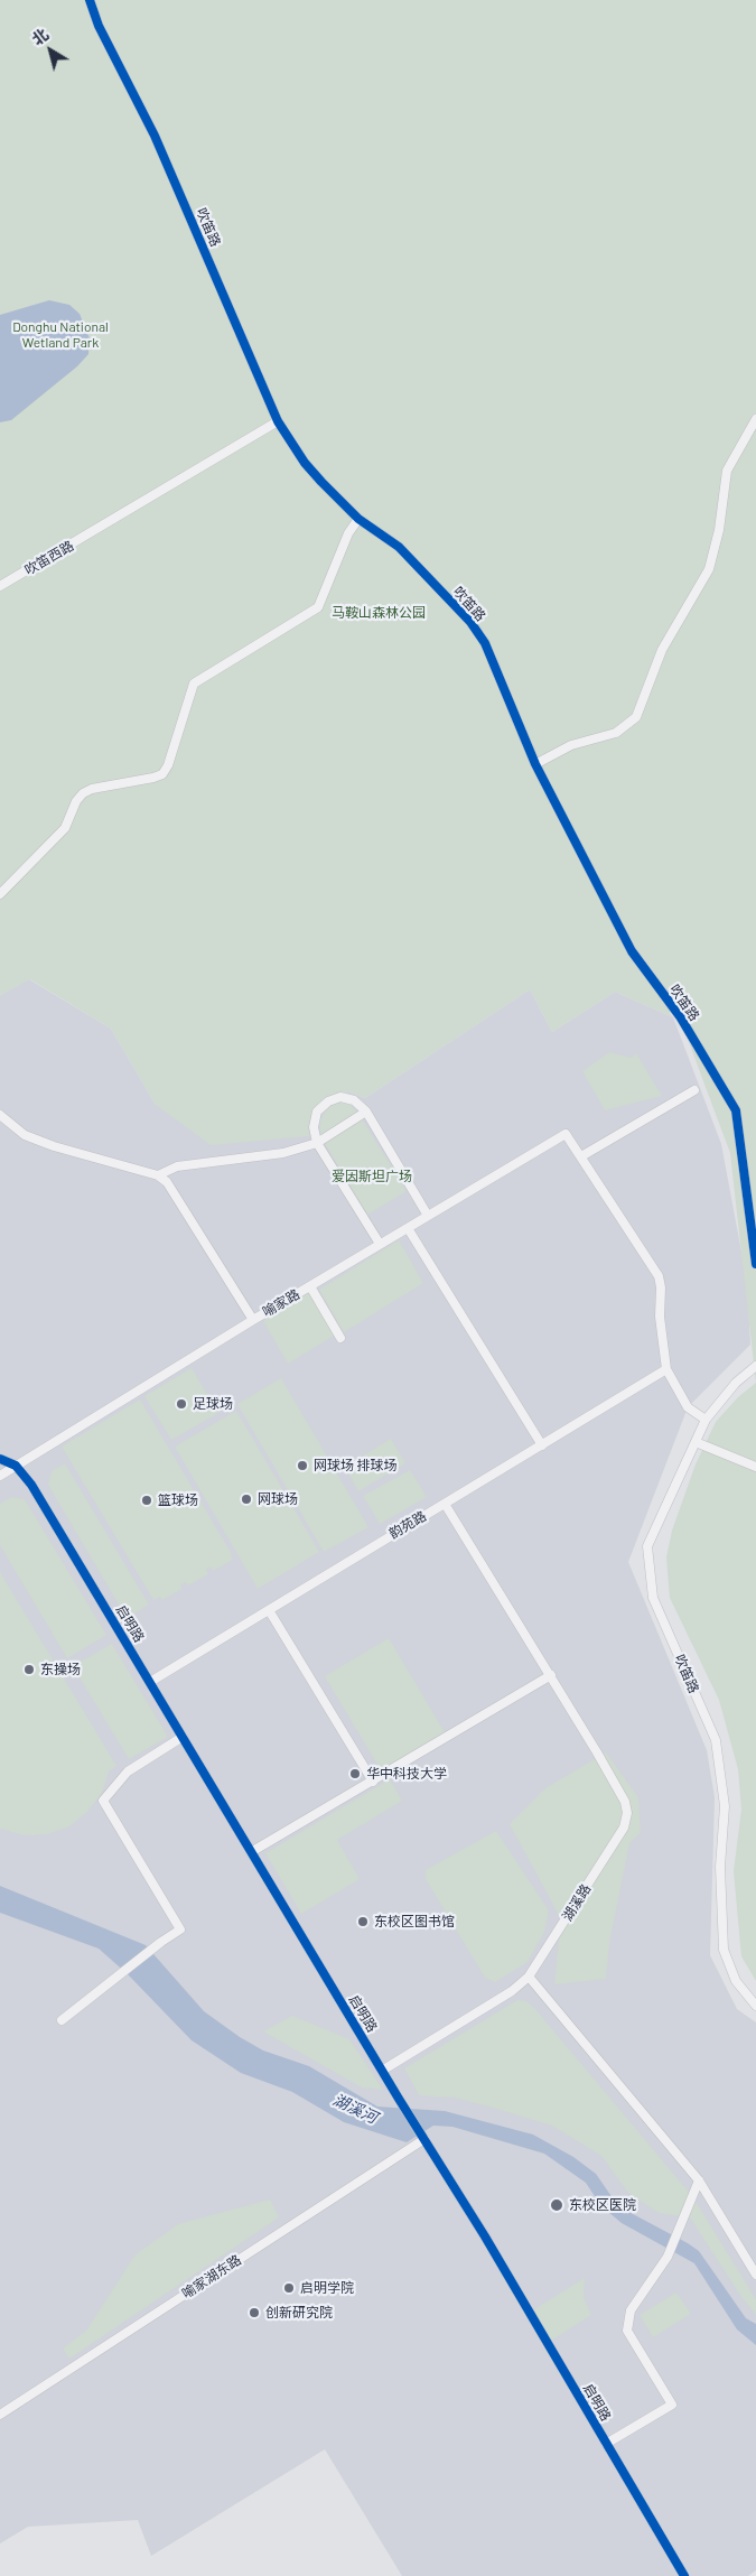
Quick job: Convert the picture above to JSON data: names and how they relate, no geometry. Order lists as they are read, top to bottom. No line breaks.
{"streets":{"street":["吹笛路","吹笛西路","喻家路","韵苑路","启明路","湖溪路","喻家湖东路"]},"crossings":[["吹笛路","吹笛西路"],["喻家路","启明路"],["韵苑路","启明路"],["韵苑路","湖溪路"],["启明路","湖溪路"],["启明路","喻家湖东路"]],"water":["湖溪河"],"parks":["Donghu National Wetland Park","马鞍山森林公园","爱因斯坦广场"],"places":["足球场","网球场 排球场","网球场","篮球场","东操场","华中科技大学","东校区图书馆","东校区医院","启明学院","创新研究院"],"north":"top left"}
